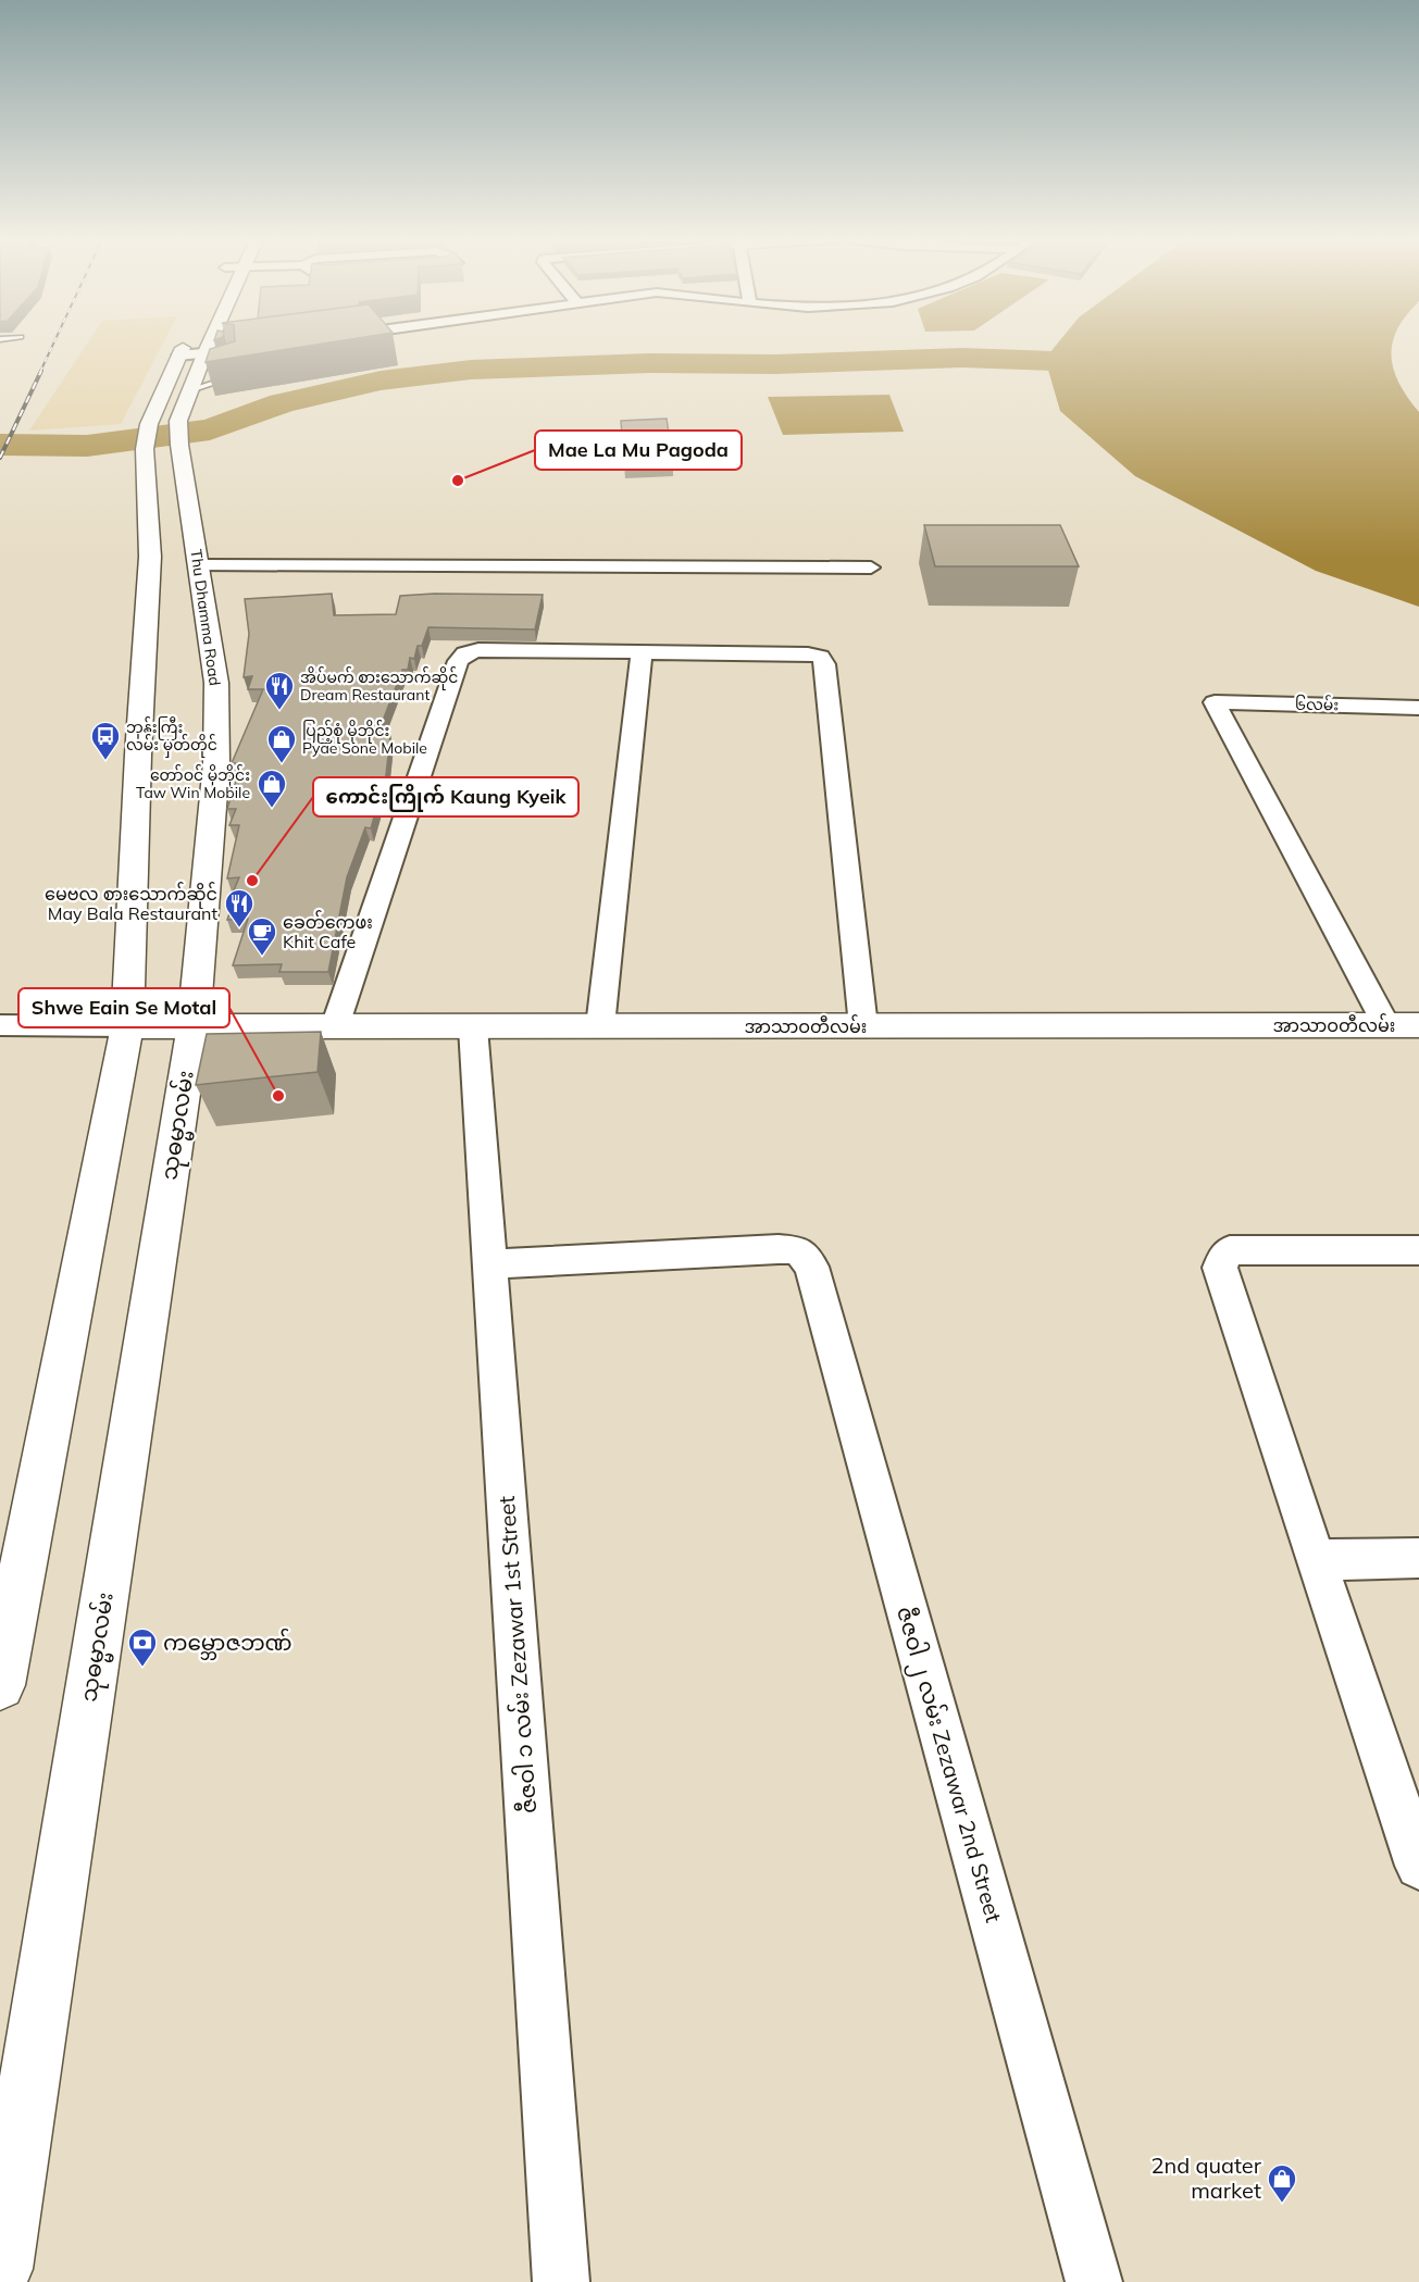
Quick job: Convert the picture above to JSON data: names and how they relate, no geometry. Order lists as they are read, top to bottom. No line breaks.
{"streets":{"main road":["Thu Dhamma Road","အာသာဝတီလမ်း","သုဓမ္မာလမ်း"],"street":["၆လမ်း","ဇီဇဝါ ၁ လမ်း Zezawar 1st Street","ဇီဇဝါ ၂ လမ်း Zezawar 2nd Street"]},"crossings":[["Thu Dhamma Road","အာသာဝတီလမ်း"],["Thu Dhamma Road","သုဓမ္မာလမ်း"],["၆လမ်း","အာသာဝတီလမ်း"],["အာသာဝတီလမ်း","သုဓမ္မာလမ်း"],["အာသာဝတီလမ်း","ဇီဇဝါ ၁ လမ်း Zezawar 1st Street"],["ဇီဇဝါ ၁ လမ်း Zezawar 1st Street","ဇီဇဝါ ၂ လမ်း Zezawar 2nd Street"]],"places":{"other":["Mae La Mu Pagoda","ကောင်းကြိုက် Kaung Kyeik","Shwe Eain Se Motal"],"restaurant":["အိပ်မက် စားသောက်ဆိုင် Dream Restaurant","မေဗလ စားသောက်ဆိုင် May Bala Restaurant"],"bus stop":["ဘုန်းကြီး လမ်း မှတ်တိုင်"],"shop":["ပြည့်စုံ မိုဘိုင်း Pyae Sone Mobile","တော်ဝင် မိုဘိုင်း Taw Win Mobile","2nd quater market"],"cafe":["ခေတ်ကေဖး Khit Cafe"],"bank":["ကမ္ဘောဇဘဏ်"]}}
